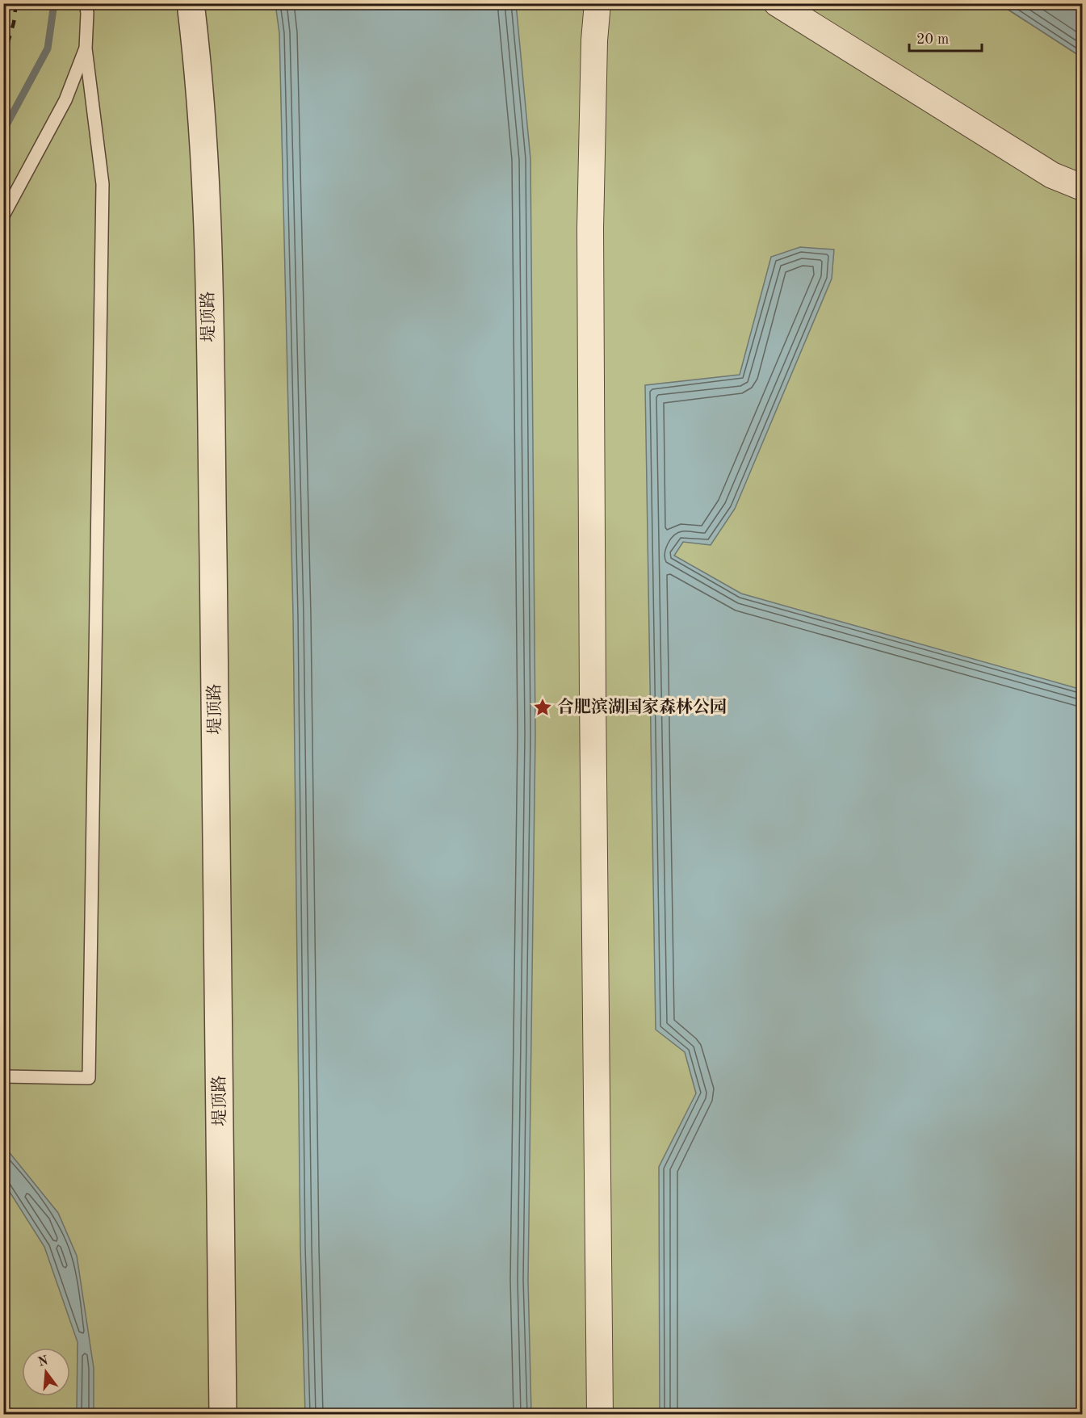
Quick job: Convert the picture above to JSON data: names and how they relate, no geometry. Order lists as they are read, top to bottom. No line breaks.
{"streets":{"street":["堤顶路"]},"places":{"place":["合肥滨湖国家森林公园"]},"scale_bar":"20 m","north":"top"}
